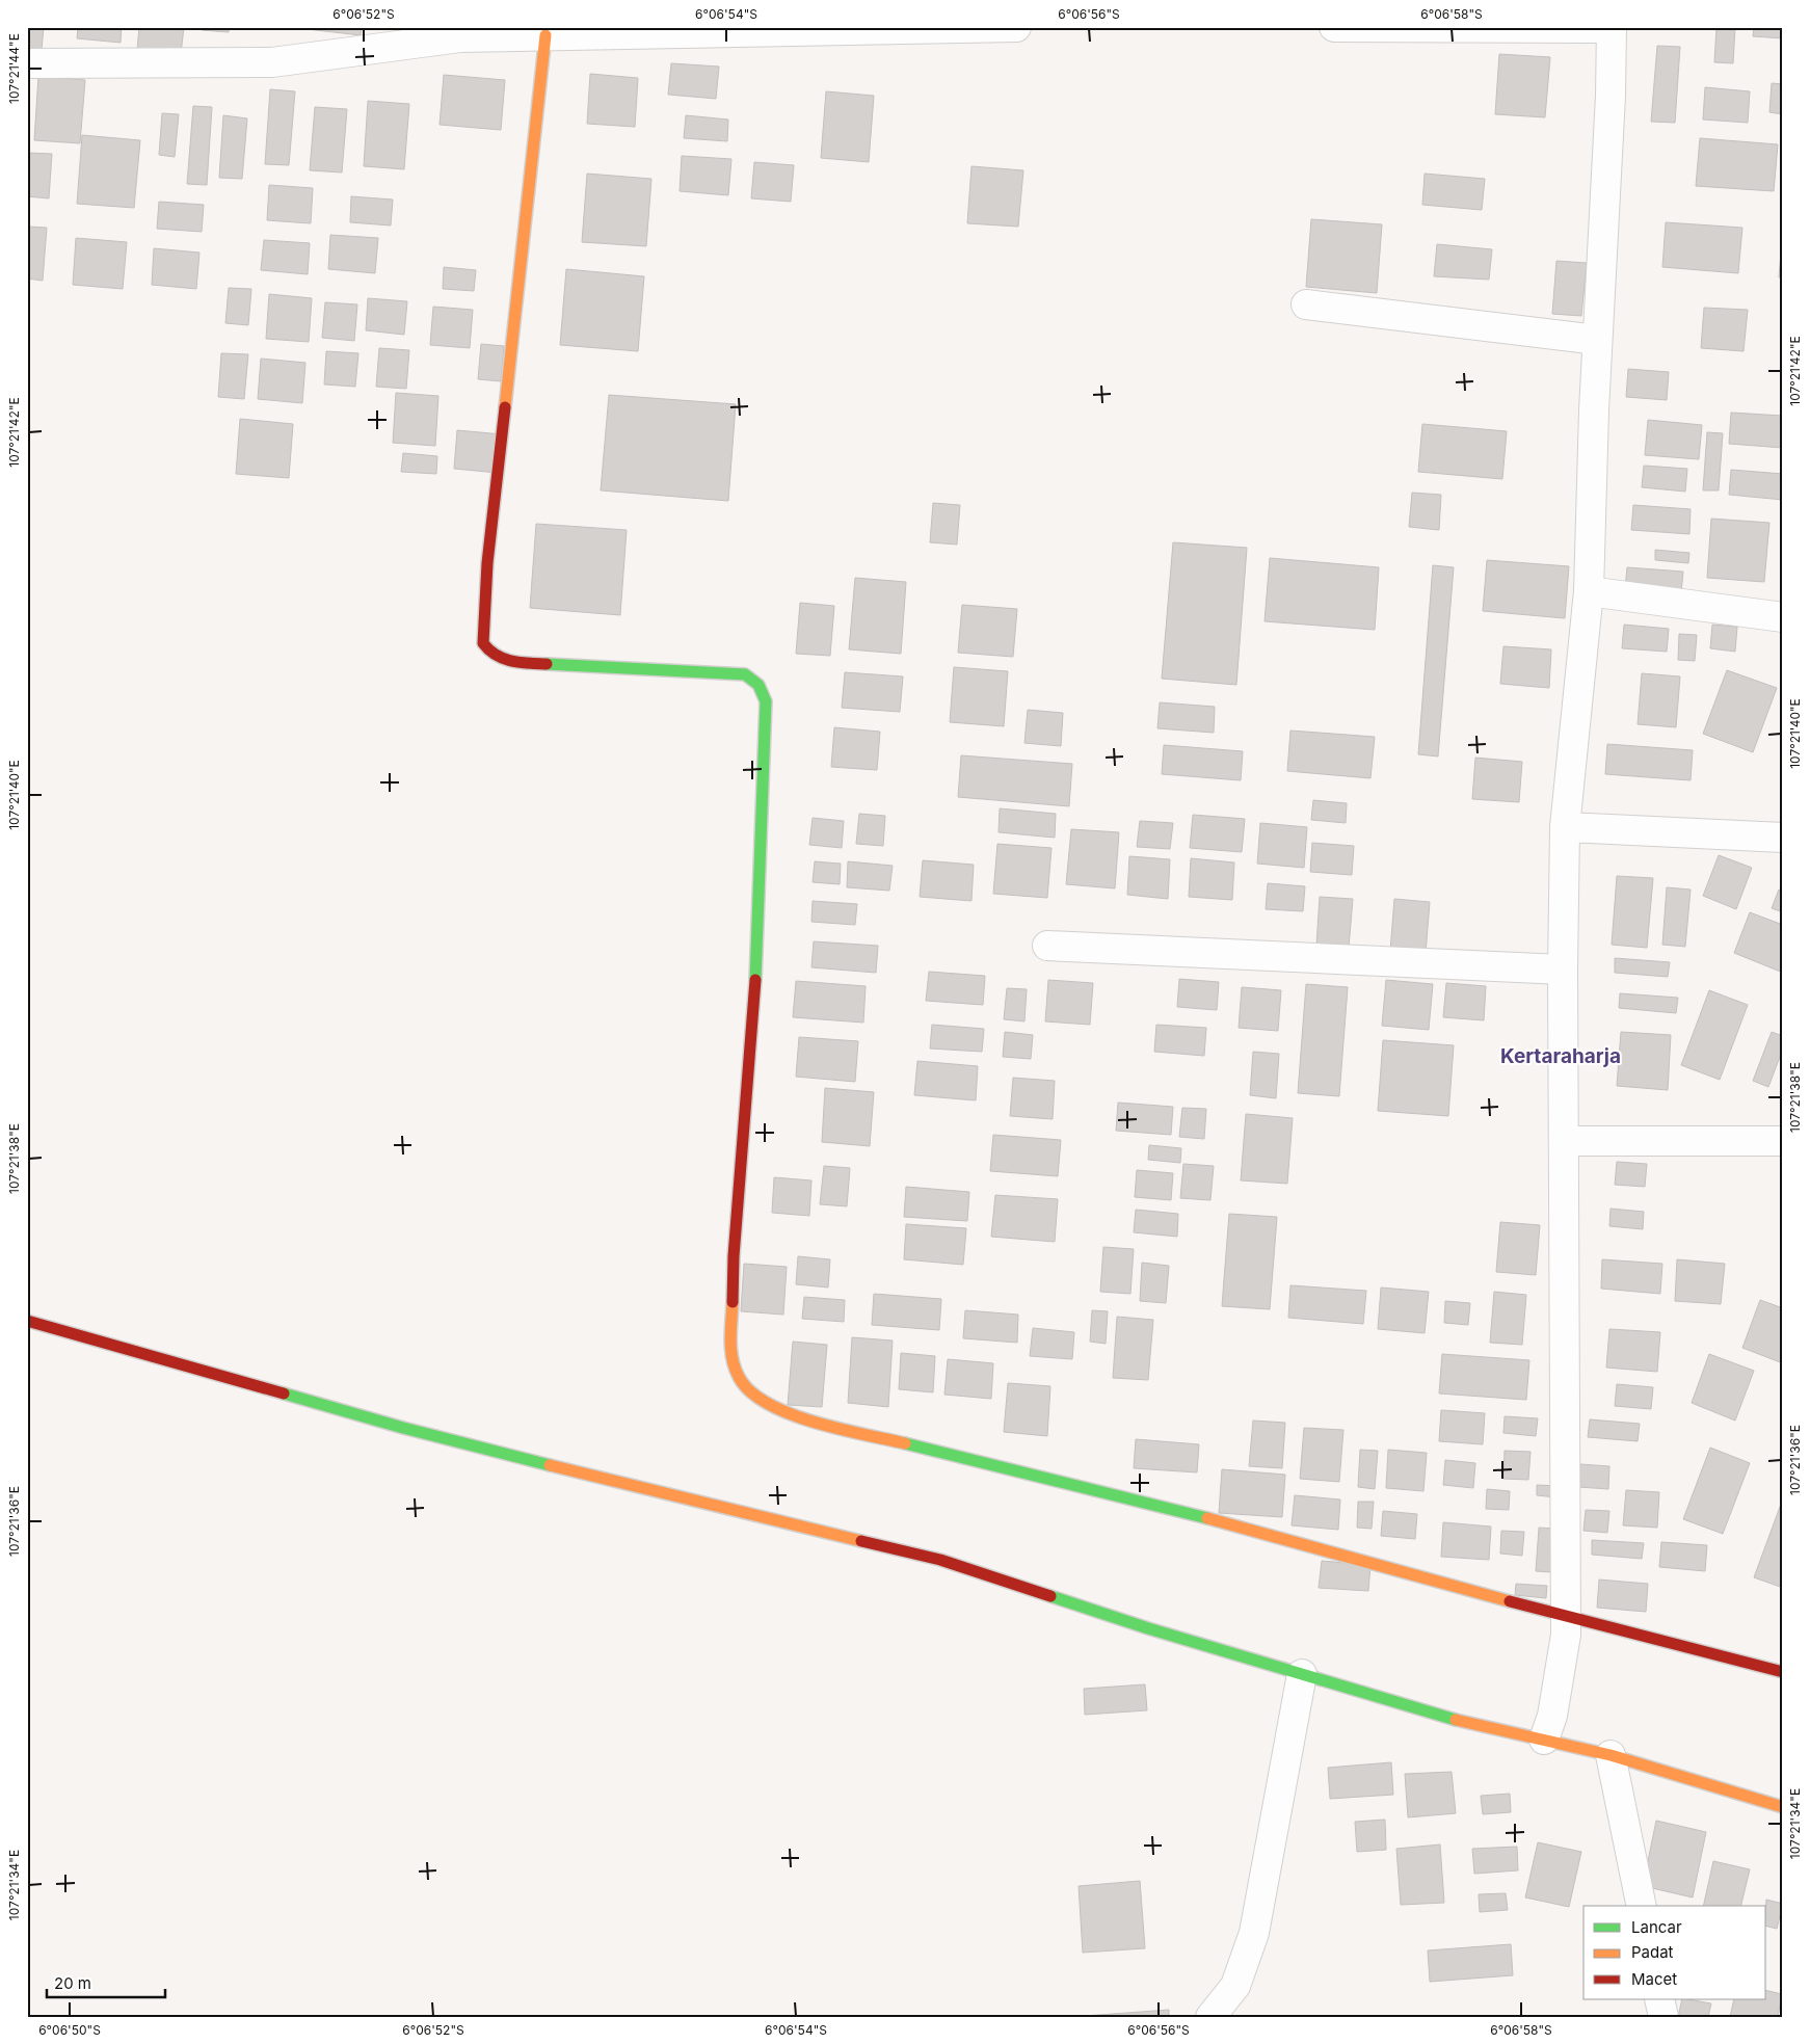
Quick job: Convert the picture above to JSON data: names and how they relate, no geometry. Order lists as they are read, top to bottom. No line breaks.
{"districts":["Kertaraharja"],"legend":["Lancar","Padat","Macet"],"scale_bar":"20 m","coordinates":["6°06'52\"S","6°06'54\"S","6°06'56\"S","6°06'58\"S","107°21'44\"E","107°21'42\"E","107°21'40\"E","107°21'38\"E","107°21'36\"E","107°21'34\"E","6°06'50\"S"]}
